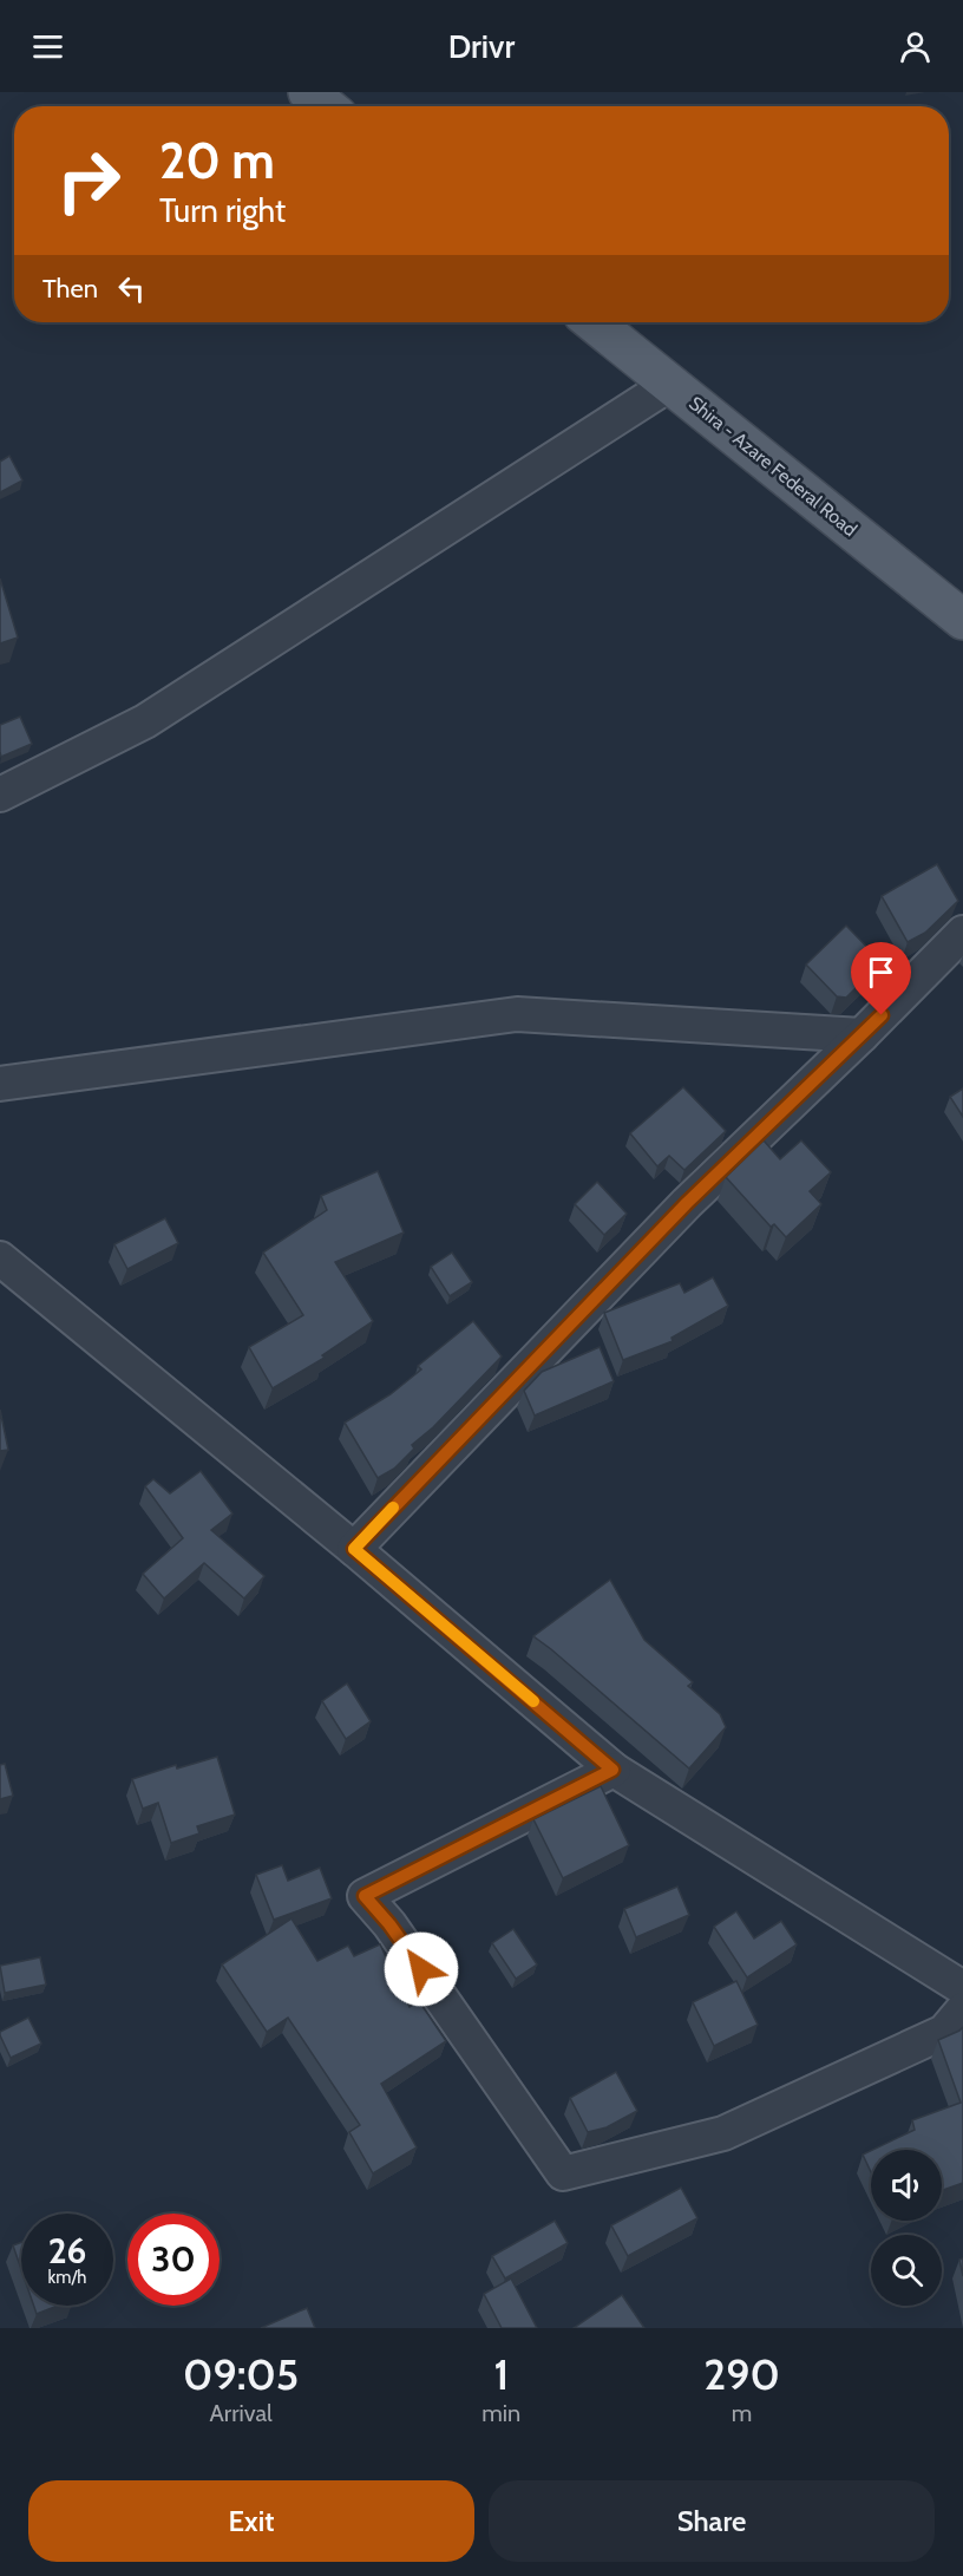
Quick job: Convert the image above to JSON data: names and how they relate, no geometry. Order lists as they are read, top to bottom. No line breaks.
{"streets":{"main road":["Shira - Azare Federal Road"]},"page":{"header":"Drivr","turn":["20 m","Turn right"],"then":"Then","speed":"26 km/h","limit":"30","eta":["09:05","Arrival","1","min","290","m"],"buttons":["Exit","Share"]}}
